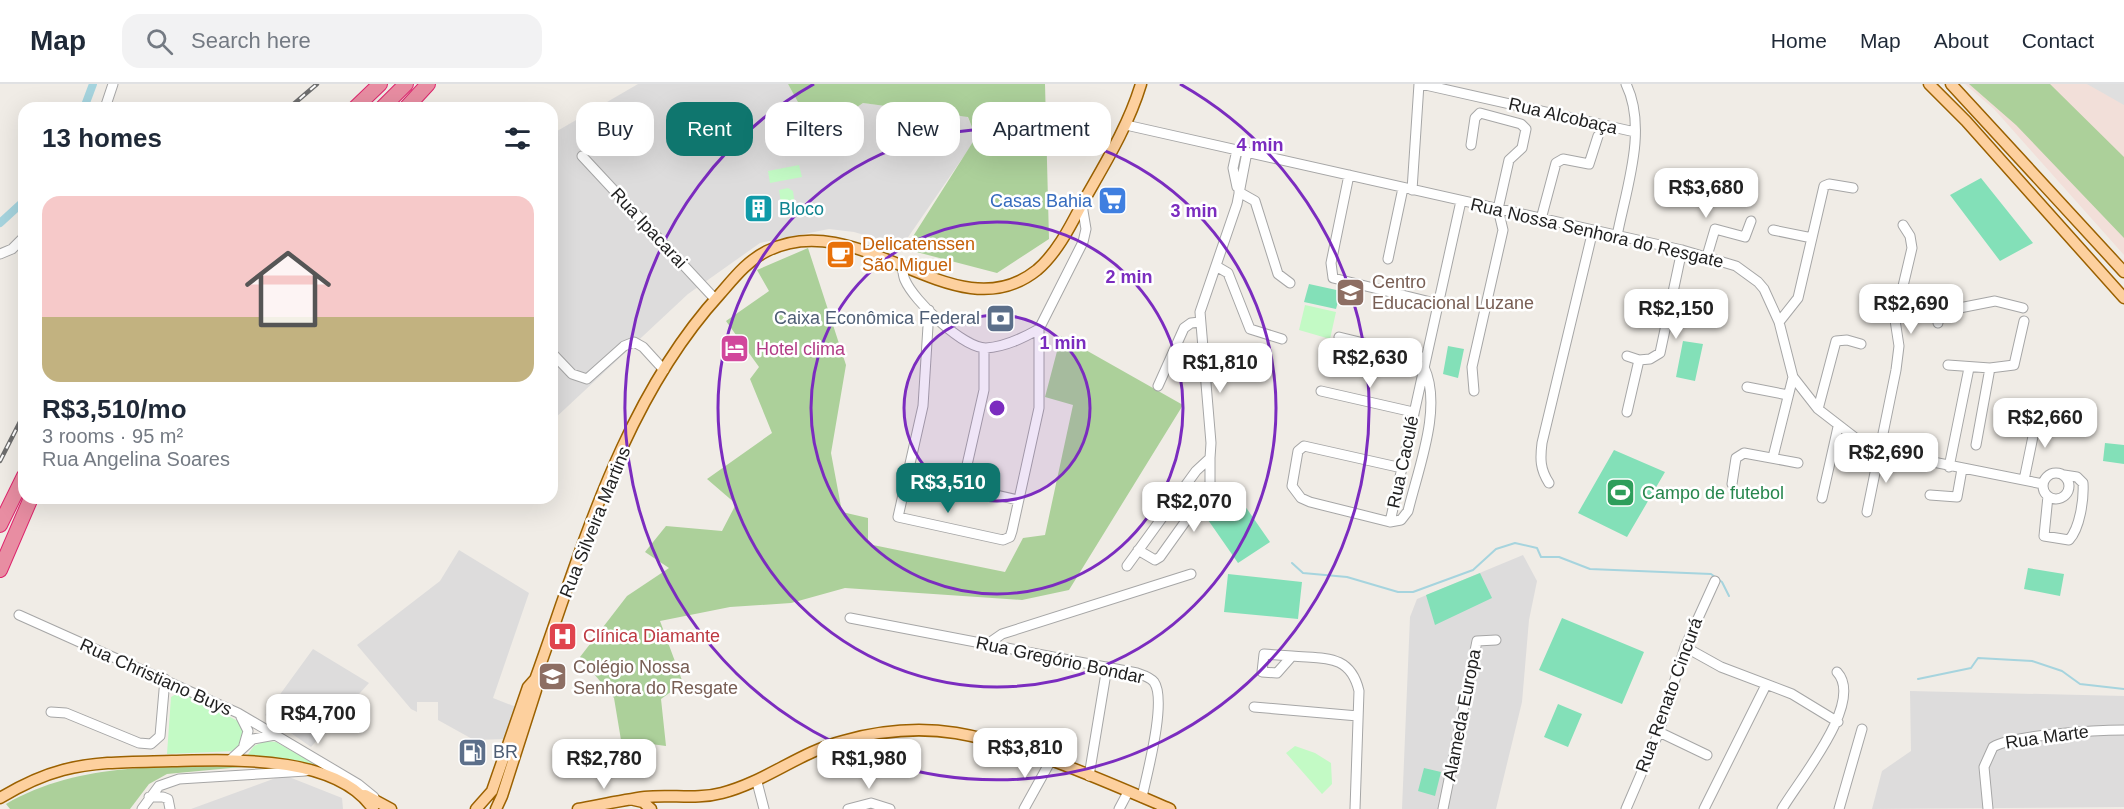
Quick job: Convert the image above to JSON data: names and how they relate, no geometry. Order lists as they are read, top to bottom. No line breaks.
{"streets":{"main road":["Rua Silveira Martins"],"street":["Rua Alcobaça","Rua Ipacarai","Rua Nossa Senhora do Resgate","Rua Caculé","Rua Gregório Bondar","Rua Christiano Buys","Rua Renato Cincurá","Alameda Europa","Rua Marte"]},"crossings":[["Rua Ipacarai","Rua Silveira Martins"],["Rua Nossa Senhora do Resgate","Rua Caculé"],["Rua Nossa Senhora do Resgate","Rua Silveira Martins"]],"places":{"supermarket":["Casas Bahia"],"building":["Bloco"],"cafe":["Delicatenssen São Miguel"],"school or university":["Centro Educacional Luzane","Colégio Nossa Senhora do Resgate"],"bank":["Caixa Econômica Federal"],"hotel":["Hotel clima"],"sports":["Campo de futebol"],"hospital":["Clínica Diamante"],"fuel station":["BR"]},"page":{"header":"Map","search":"Search here","nav":["Home","Map","About","Contact"],"chip":["Buy","Rent","Filters","New","Apartment"],"heading":"13 homes","price":["R$3,680","R$2,690","R$2,150","R$2,630","R$1,810","R$2,660","R$2,690","R$3,510","R$2,070","R$4,700","R$3,810","R$2,780","R$1,980"],"list":[{"name":"R$3,510/mo","note":"3 rooms · 95 m² · Rua Angelina Soares"}]},"rings":["4 min","3 min","2 min","1 min"]}
